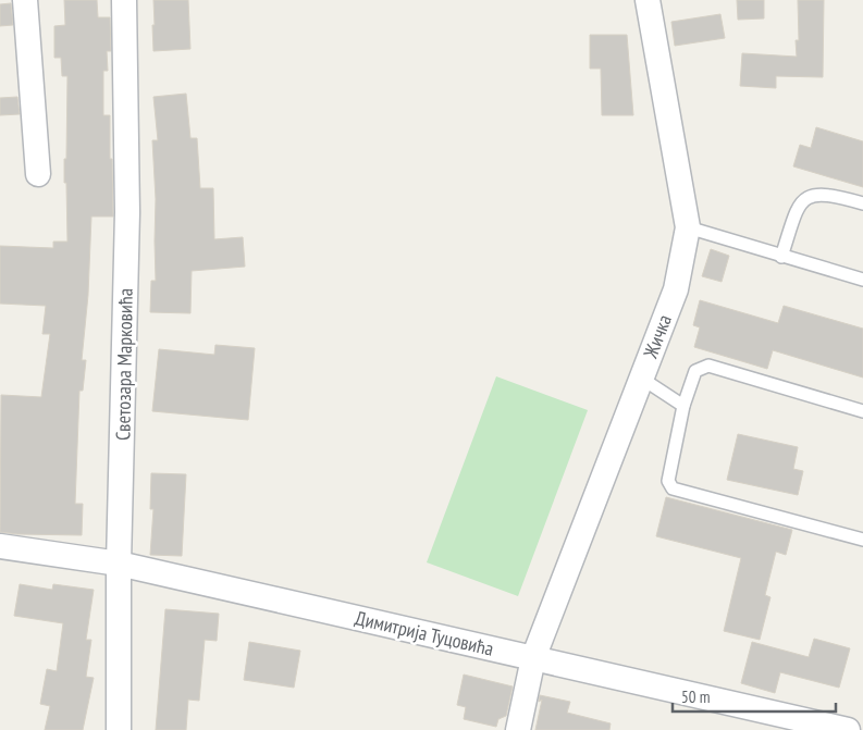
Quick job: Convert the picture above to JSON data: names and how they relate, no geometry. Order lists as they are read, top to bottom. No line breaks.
{"streets":{"street":["Жичка","Светозара Марковића","Димитрија Туцовића"]},"crossings":[["Жичка","Димитрија Туцовића"],["Светозара Марковића","Димитрија Туцовића"]],"scale_bar":"50 m"}
